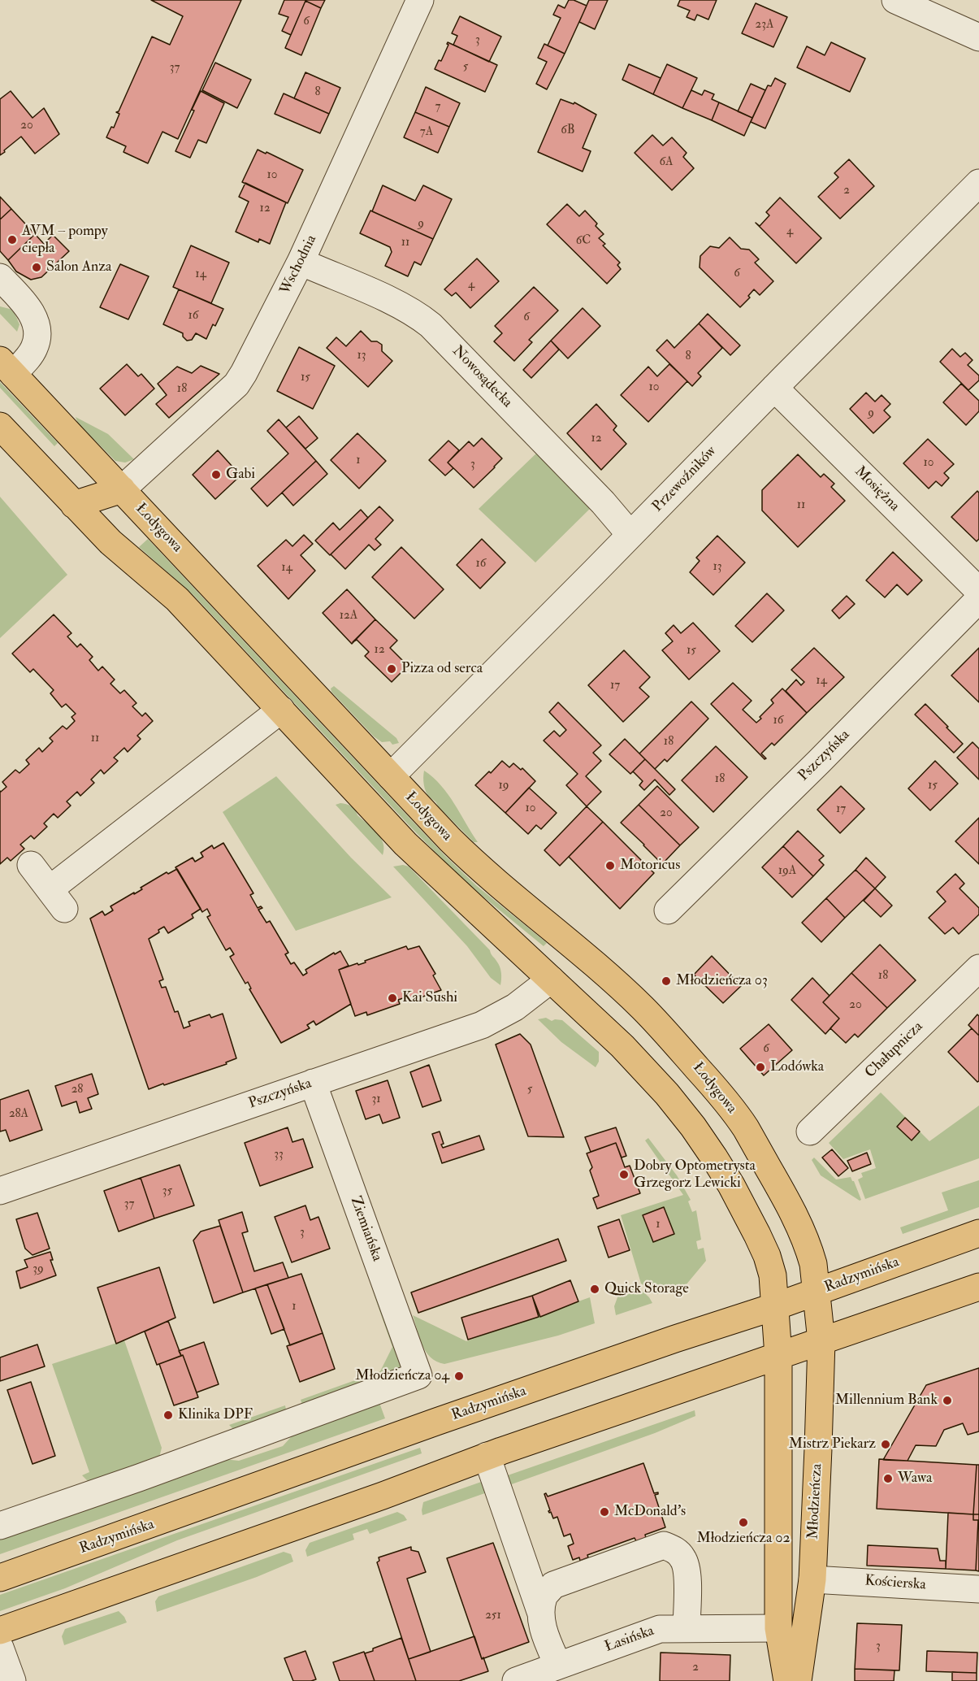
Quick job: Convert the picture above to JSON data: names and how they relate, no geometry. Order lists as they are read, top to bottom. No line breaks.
{"streets":{"main road":["Łodygowa","Radzymińska","Młodzieńcza"],"street":["Wschodnia","Nowosądecka","Przewoźników","Mosiężna","Pszczyńska","Chałupnicza","Ziemiańska","Kościerska","Łasińska"]},"crossings":[["Wschodnia","Nowosądecka"],["Wschodnia","Łodygowa"],["Nowosądecka","Przewoźników"],["Przewoźników","Mosiężna"],["Przewoźników","Łodygowa"],["Łodygowa","Radzymińska"],["Łodygowa","Młodzieńcza"],["Pszczyńska","Ziemiańska"],["Radzymińska","Młodzieńcza"],["Młodzieńcza","Kościerska"]],"places":["AVM – pompy ciepła","Salon Anza","Gabi","Pizza od serca","Motoricus","Młodzieńcza 03","Kai Sushi","Lodówka","Dobry Optometrysta Grzegorz Lewicki","Quick Storage","Młodzieńcza 04","Millennium Bank","Klinika DPF","Mistrz Piekarz","Wawa","McDonald's","Młodzieńcza 02"],"house_numbers":["6","23A","3","5","37","8","7","20","6B","7A","6A","10","2","12","9","4","6C","11","6","14","4","16","6","13","8","15","10","18","9","12","1","10","3","11","16","13","14","12A","12","15","14","17","16","11","18","18","19","15","10","17","20","19A","18","20","6","28","5","31","28A","33","35","37","1","3","39","1","251","3","2"]}
